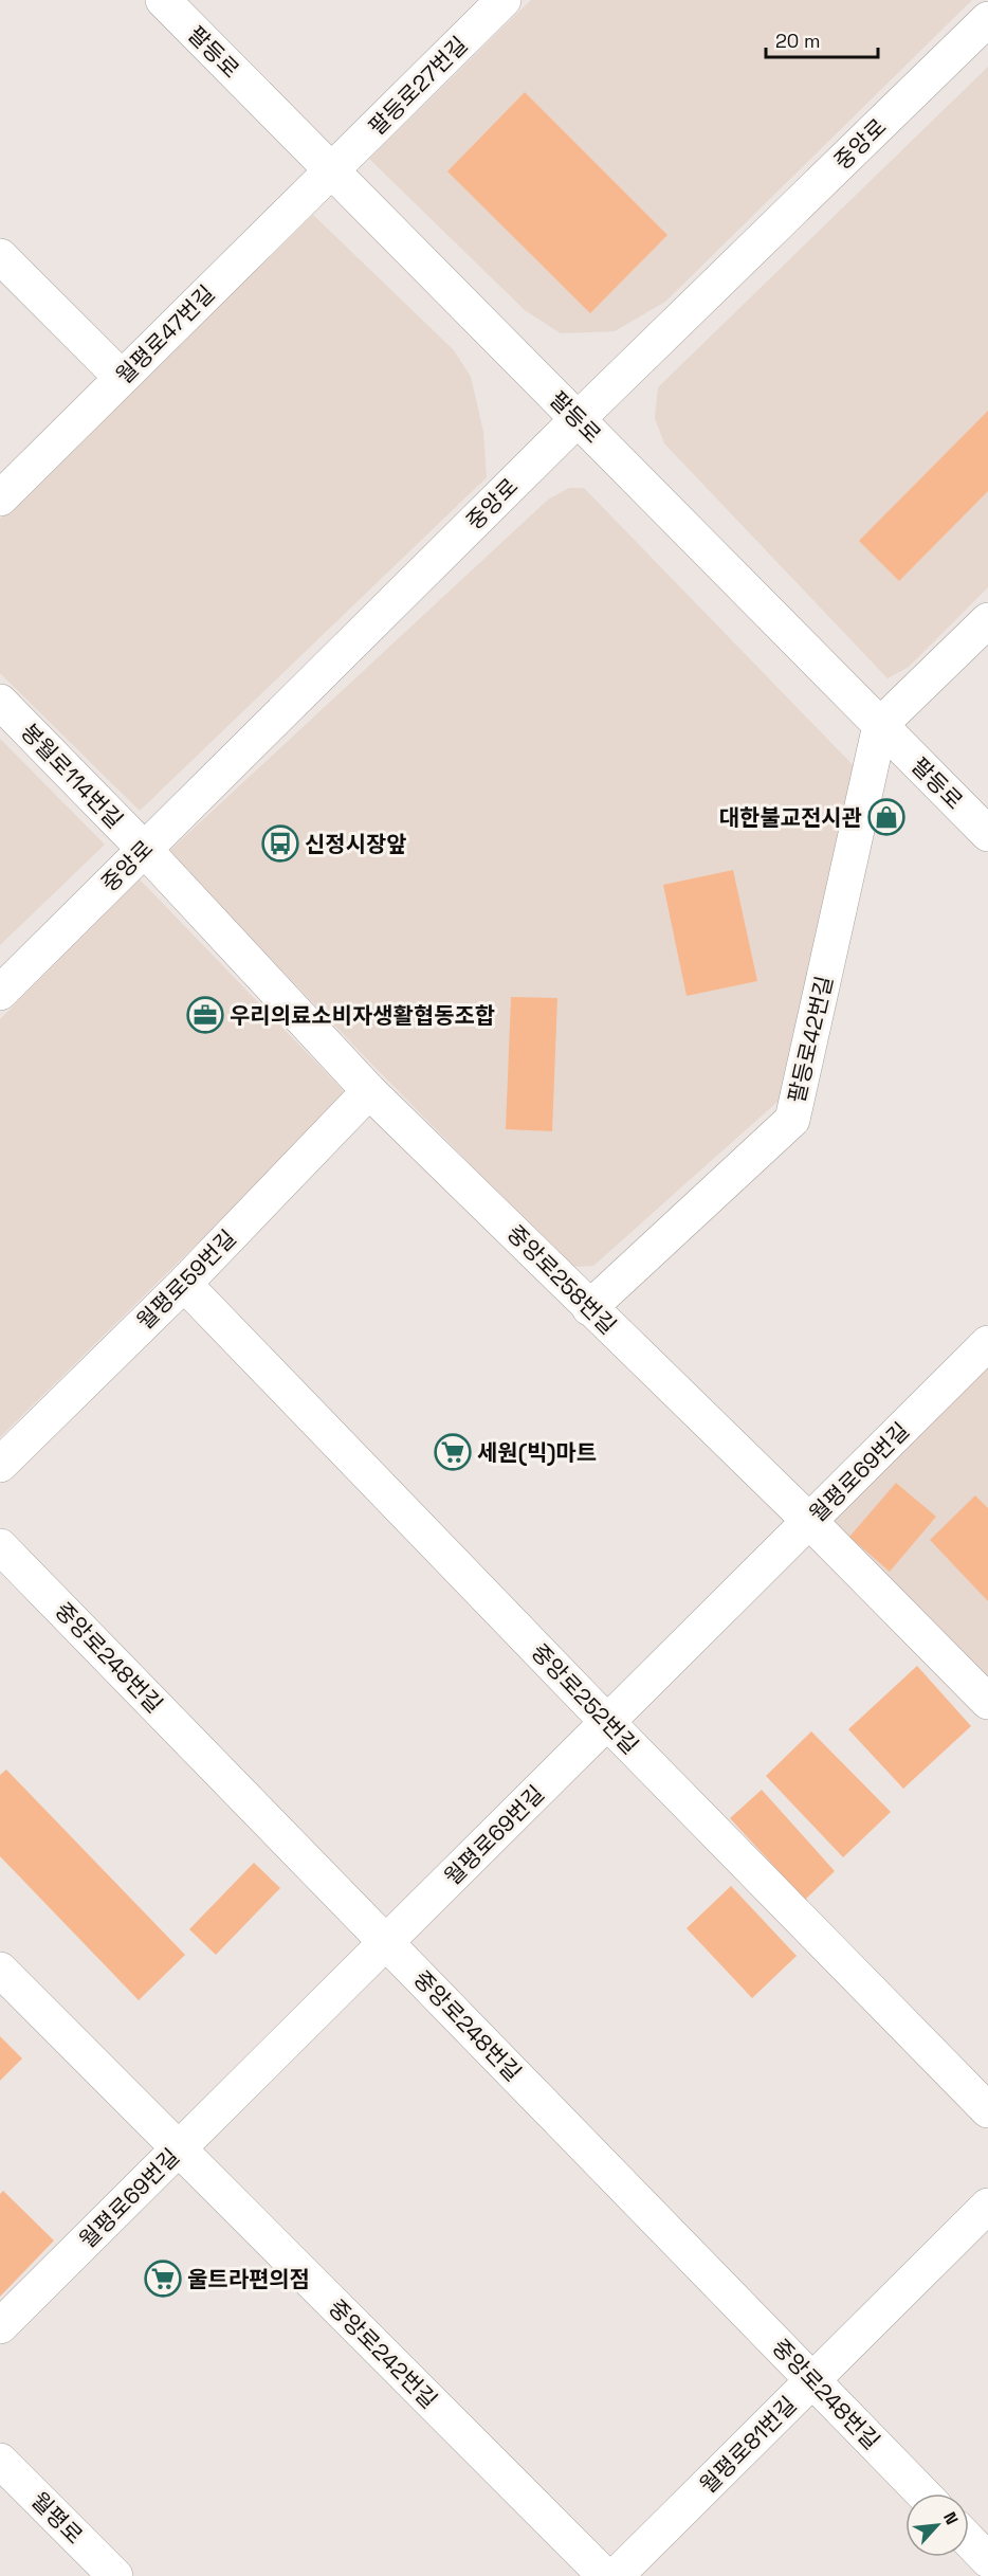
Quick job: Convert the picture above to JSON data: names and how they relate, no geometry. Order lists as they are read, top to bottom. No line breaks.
{"streets":{"street":["팔등로","팔등로27번길","중앙로","월평로47번길","봉월로114번길","팔등로42번길","월평로59번길","중앙로258번길","월평로69번길","중앙로248번길","중앙로252번길","중앙로242번길","월평로81번길","월평로"]},"crossings":[["팔등로","팔등로27번길"],["팔등로","중앙로"],["팔등로","월평로47번길"],["팔등로","팔등로42번길"],["팔등로27번길","월평로47번길"],["중앙로","봉월로114번길"],["중앙로","중앙로258번길"],["봉월로114번길","중앙로258번길"],["팔등로42번길","중앙로258번길"],["월평로59번길","중앙로258번길"],["월평로59번길","중앙로252번길"],["중앙로258번길","월평로69번길"],["월평로69번길","중앙로248번길"],["월평로69번길","중앙로252번길"],["월평로69번길","중앙로242번길"],["중앙로248번길","월평로81번길"]],"places":{"shop":["대한불교전시관"],"bus stop":["신정시장앞"],"office":["우리의료소비자생활협동조합"],"supermarket":["세원(빅)마트","울트라편의점"]},"scale_bar":"20 m","north":"top right"}
